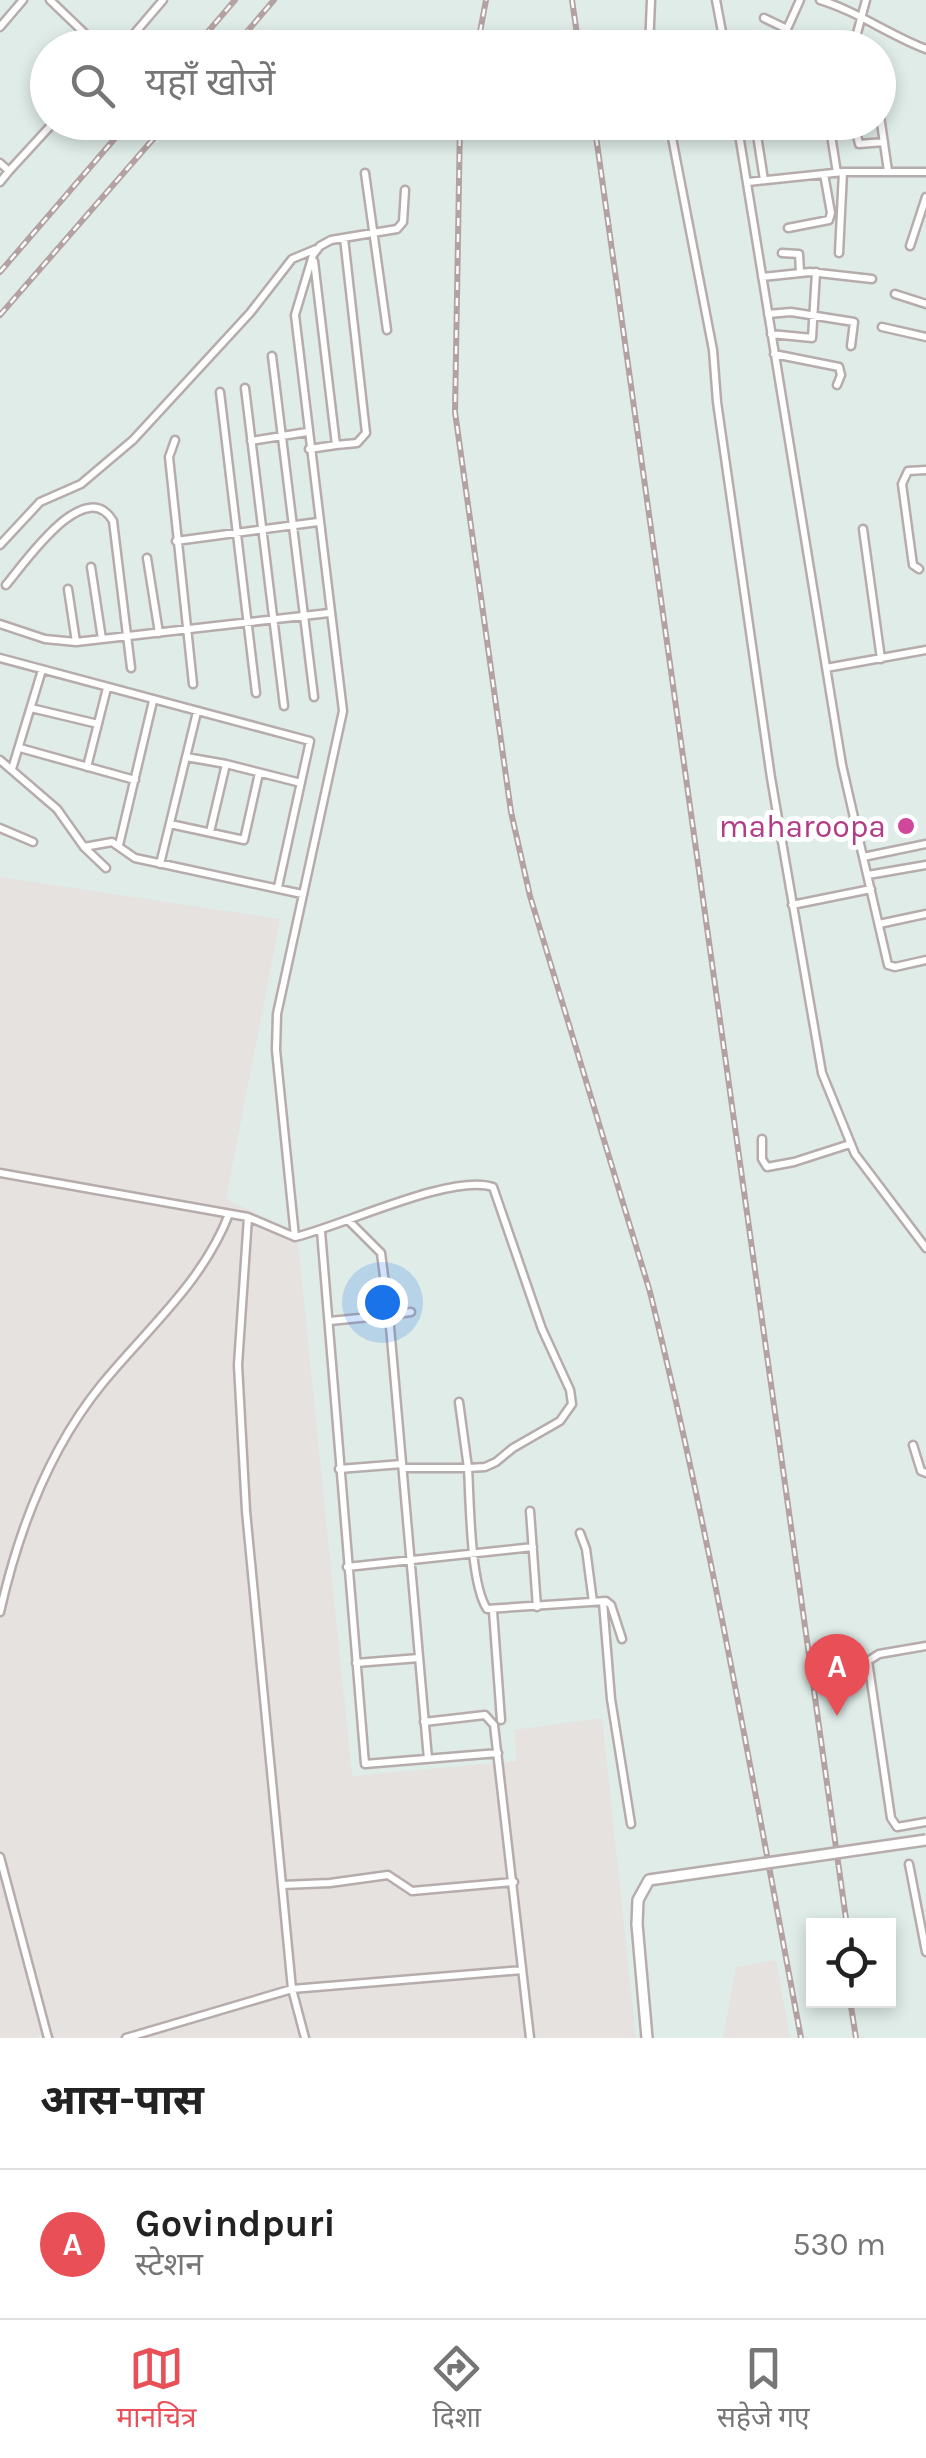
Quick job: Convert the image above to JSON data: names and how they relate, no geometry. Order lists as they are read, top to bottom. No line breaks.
{"places":["maharoopa"],"page":{"search":"यहाँ खोजें","pins":"A","heading":"आस-पास","list":[{"mark":"A","name":"Govindpuri","note":"स्टेशन","value":"530 m"}],"nav":["मानचित्र","दिशा","सहेजे गए"]}}
